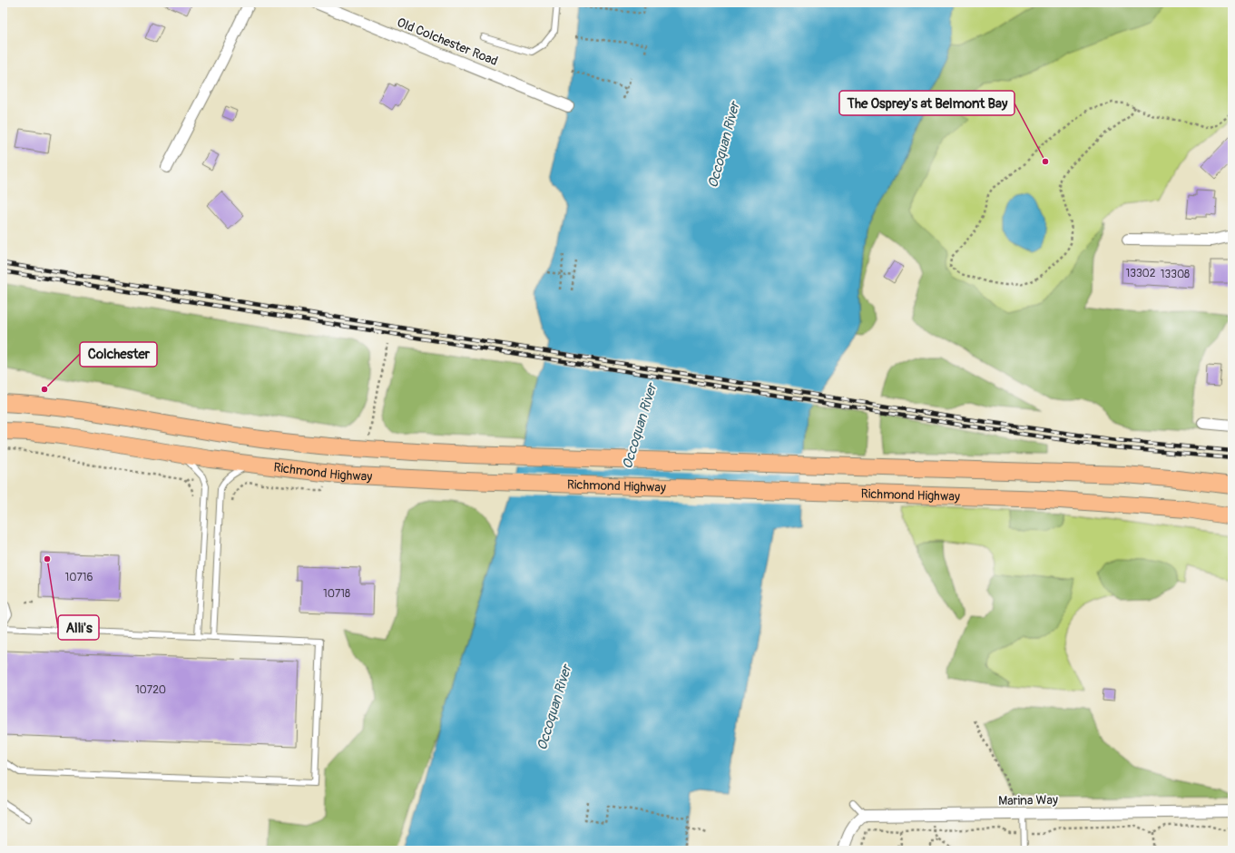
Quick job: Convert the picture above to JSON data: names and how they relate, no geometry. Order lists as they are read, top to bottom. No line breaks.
{"streets":{"main road":["Richmond Highway"],"street":["Old Colchester Road","Marina Way"]},"water":["Occoquan River"],"places":["The Osprey's at Belmont Bay","Colchester","Alli's"],"house_numbers":["13302","13308","10716","10718","10720"]}
